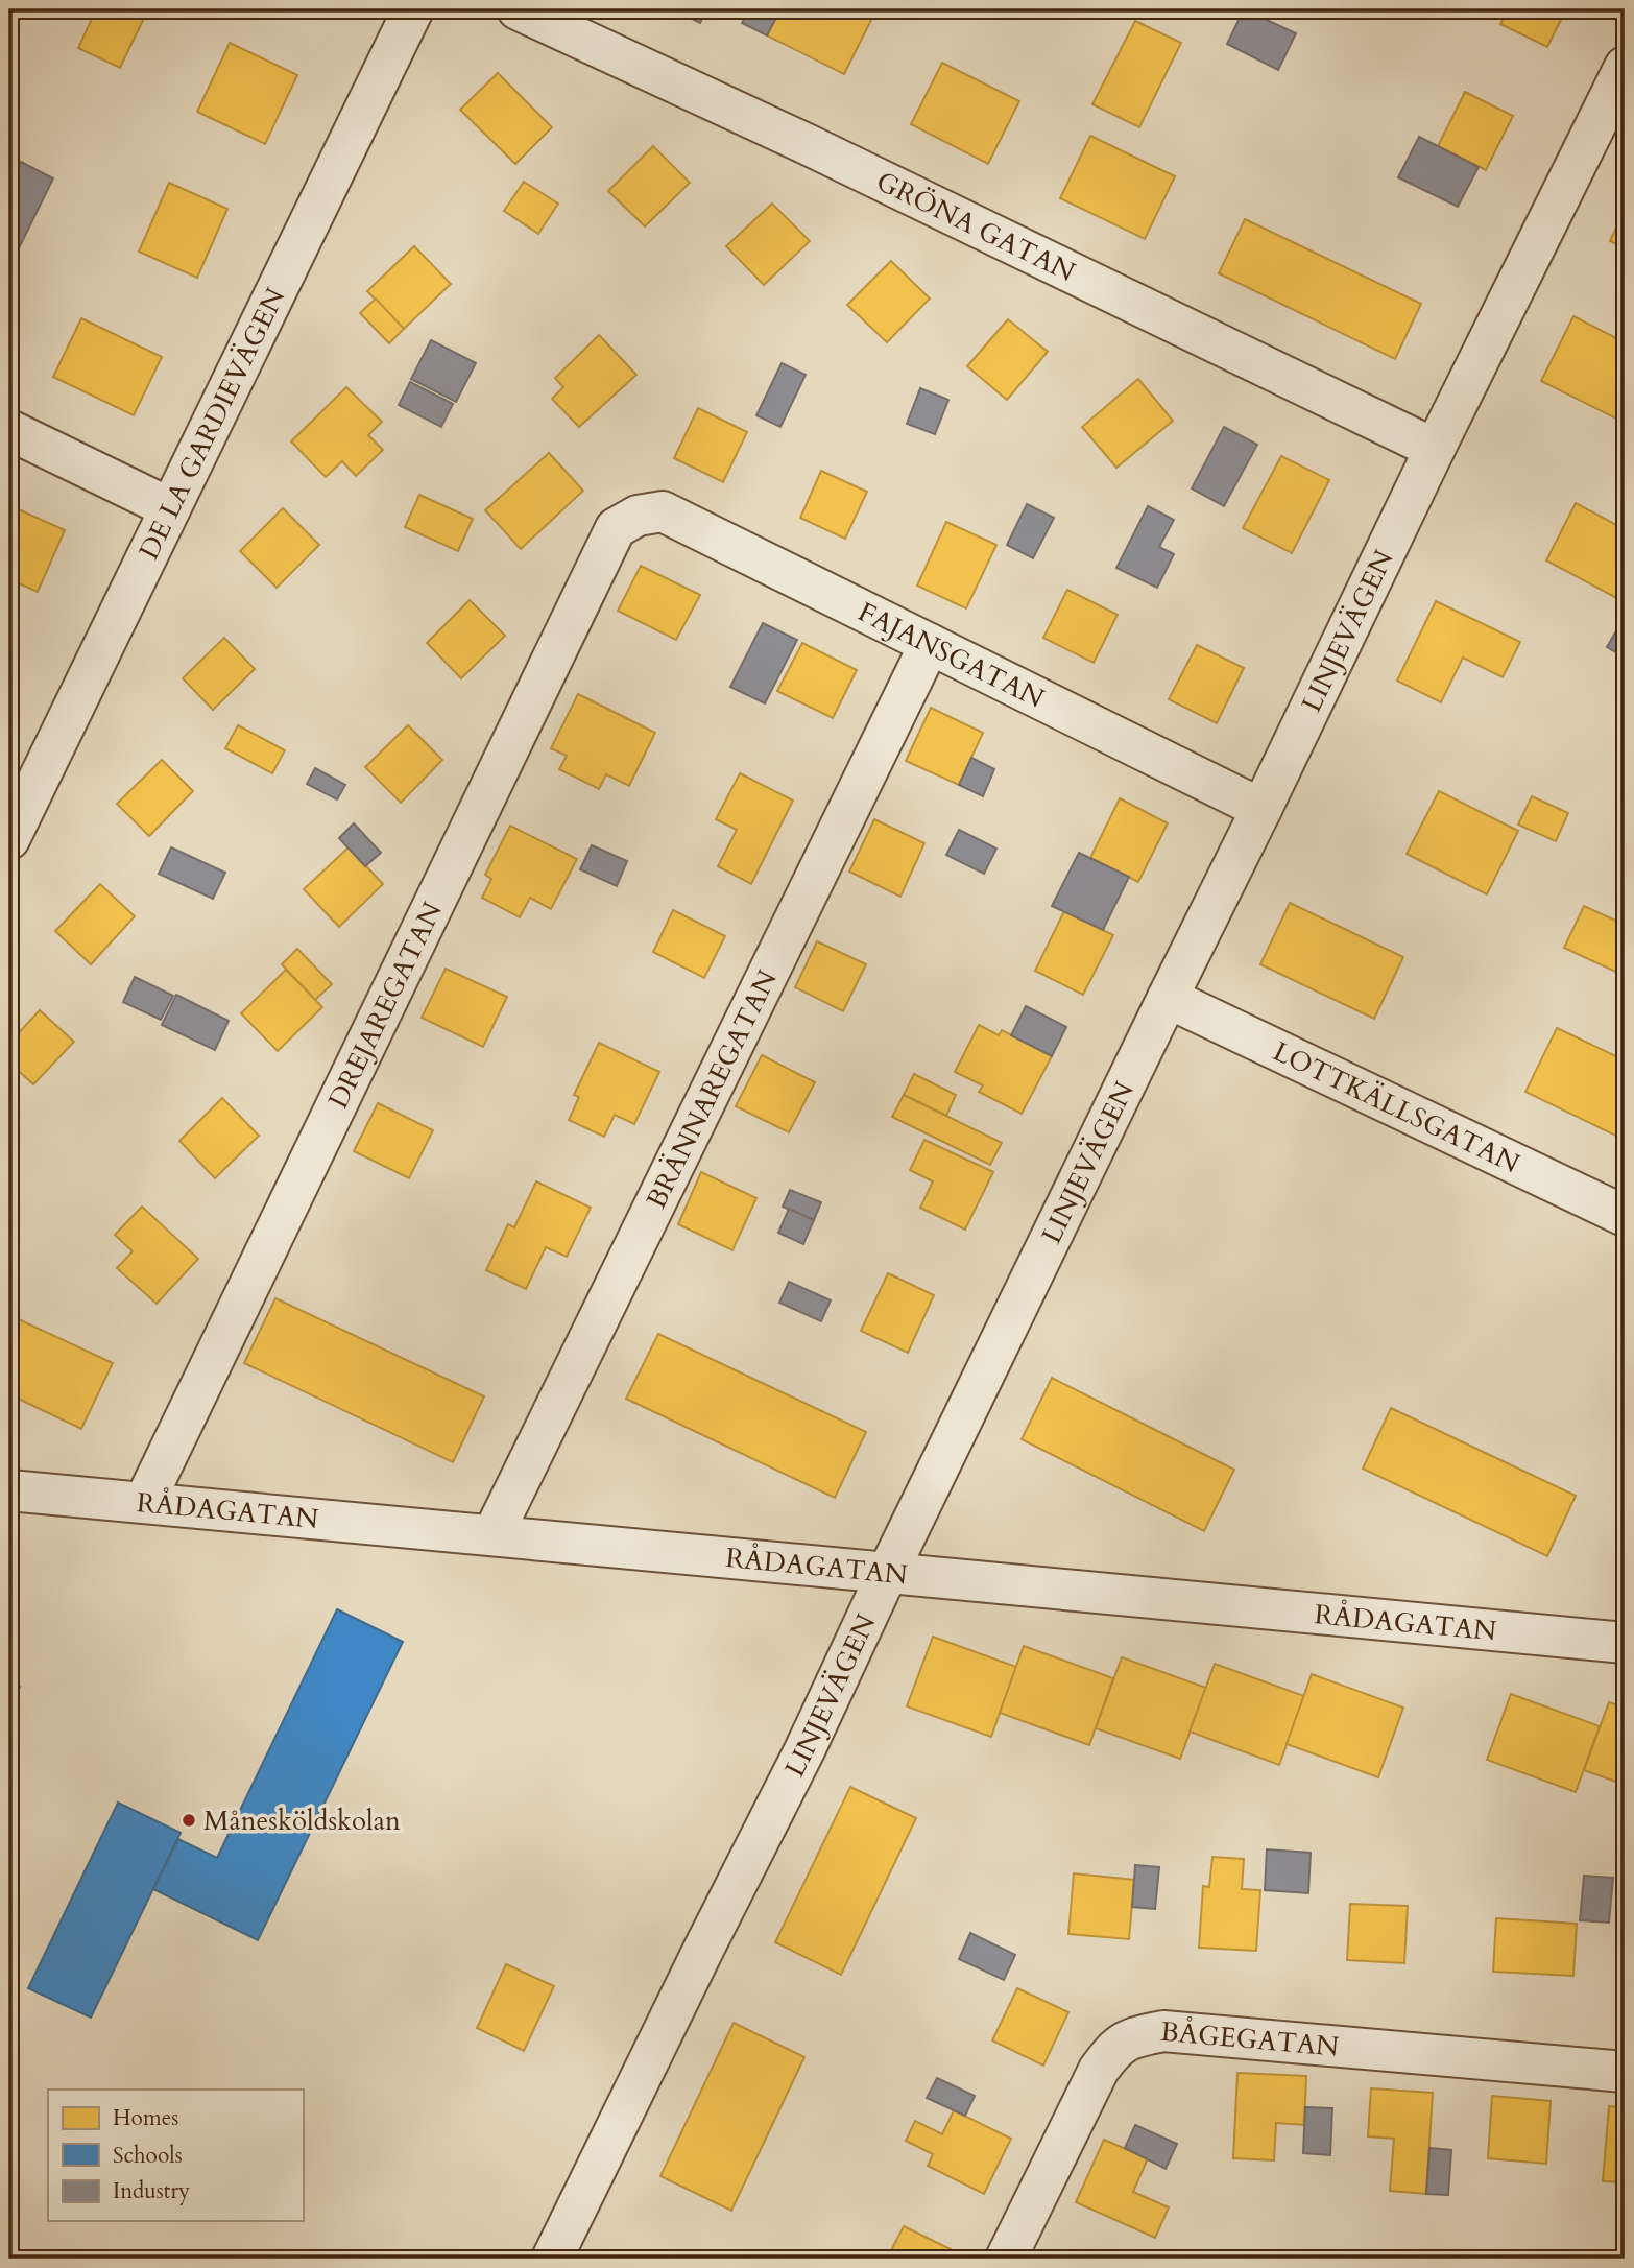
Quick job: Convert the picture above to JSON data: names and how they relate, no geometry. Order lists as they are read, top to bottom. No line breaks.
{"streets":{"street":["GRÖNA GATAN","DE LA GARDIEVÄGEN","LINJEVÄGEN","FAJANSGATAN","DREJAREGATAN","BRÄNNAREGATAN","LOTTKÄLLSGATAN","RÅDAGATAN","BÅGEGATAN"]},"crossings":[["GRÖNA GATAN","LINJEVÄGEN"],["LINJEVÄGEN","FAJANSGATAN"],["LINJEVÄGEN","LOTTKÄLLSGATAN"],["LINJEVÄGEN","RÅDAGATAN"],["FAJANSGATAN","DREJAREGATAN"],["FAJANSGATAN","BRÄNNAREGATAN"],["DREJAREGATAN","RÅDAGATAN"],["BRÄNNAREGATAN","RÅDAGATAN"]],"places":["Månesköldskolan"],"legend":["Homes","Schools","Industry"]}
